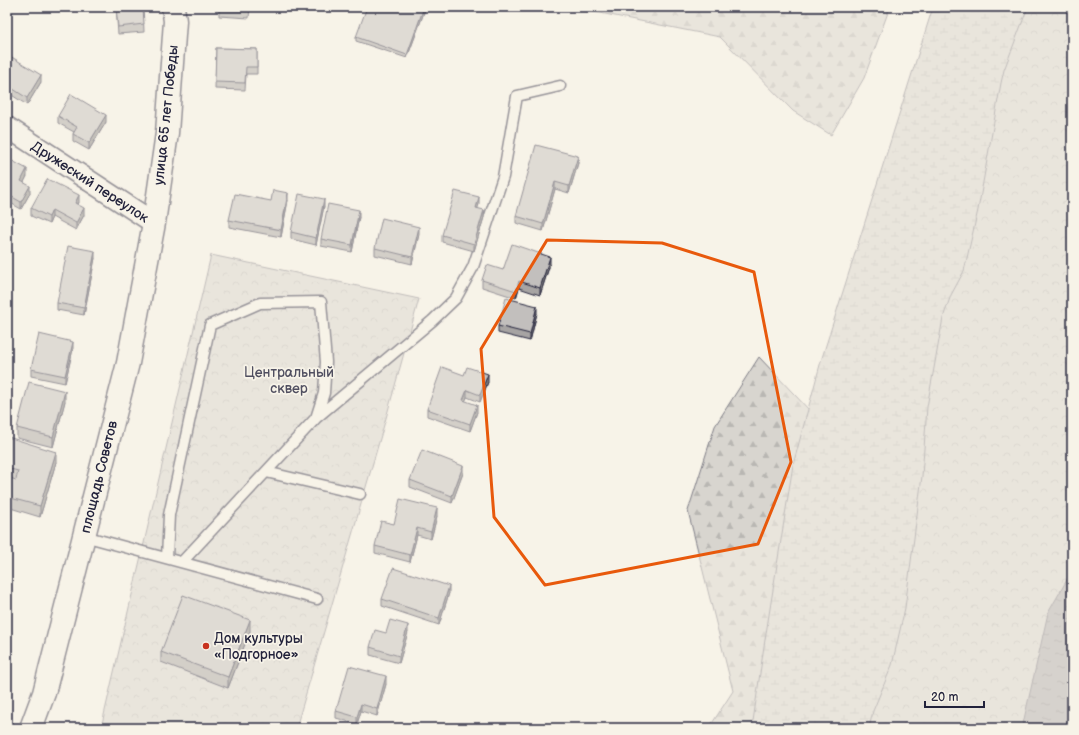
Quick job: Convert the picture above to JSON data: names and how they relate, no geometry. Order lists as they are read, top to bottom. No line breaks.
{"streets":{"street":["улица 65 лет Победы","Дружеский переулок","площадь Советов"]},"crossings":[["улица 65 лет Победы","Дружеский переулок"],["улица 65 лет Победы","площадь Советов"],["Дружеский переулок","площадь Советов"]],"parks":["Центральный сквер"],"places":["Дом культуры «Подгорное»"],"scale_bar":"20 m"}
